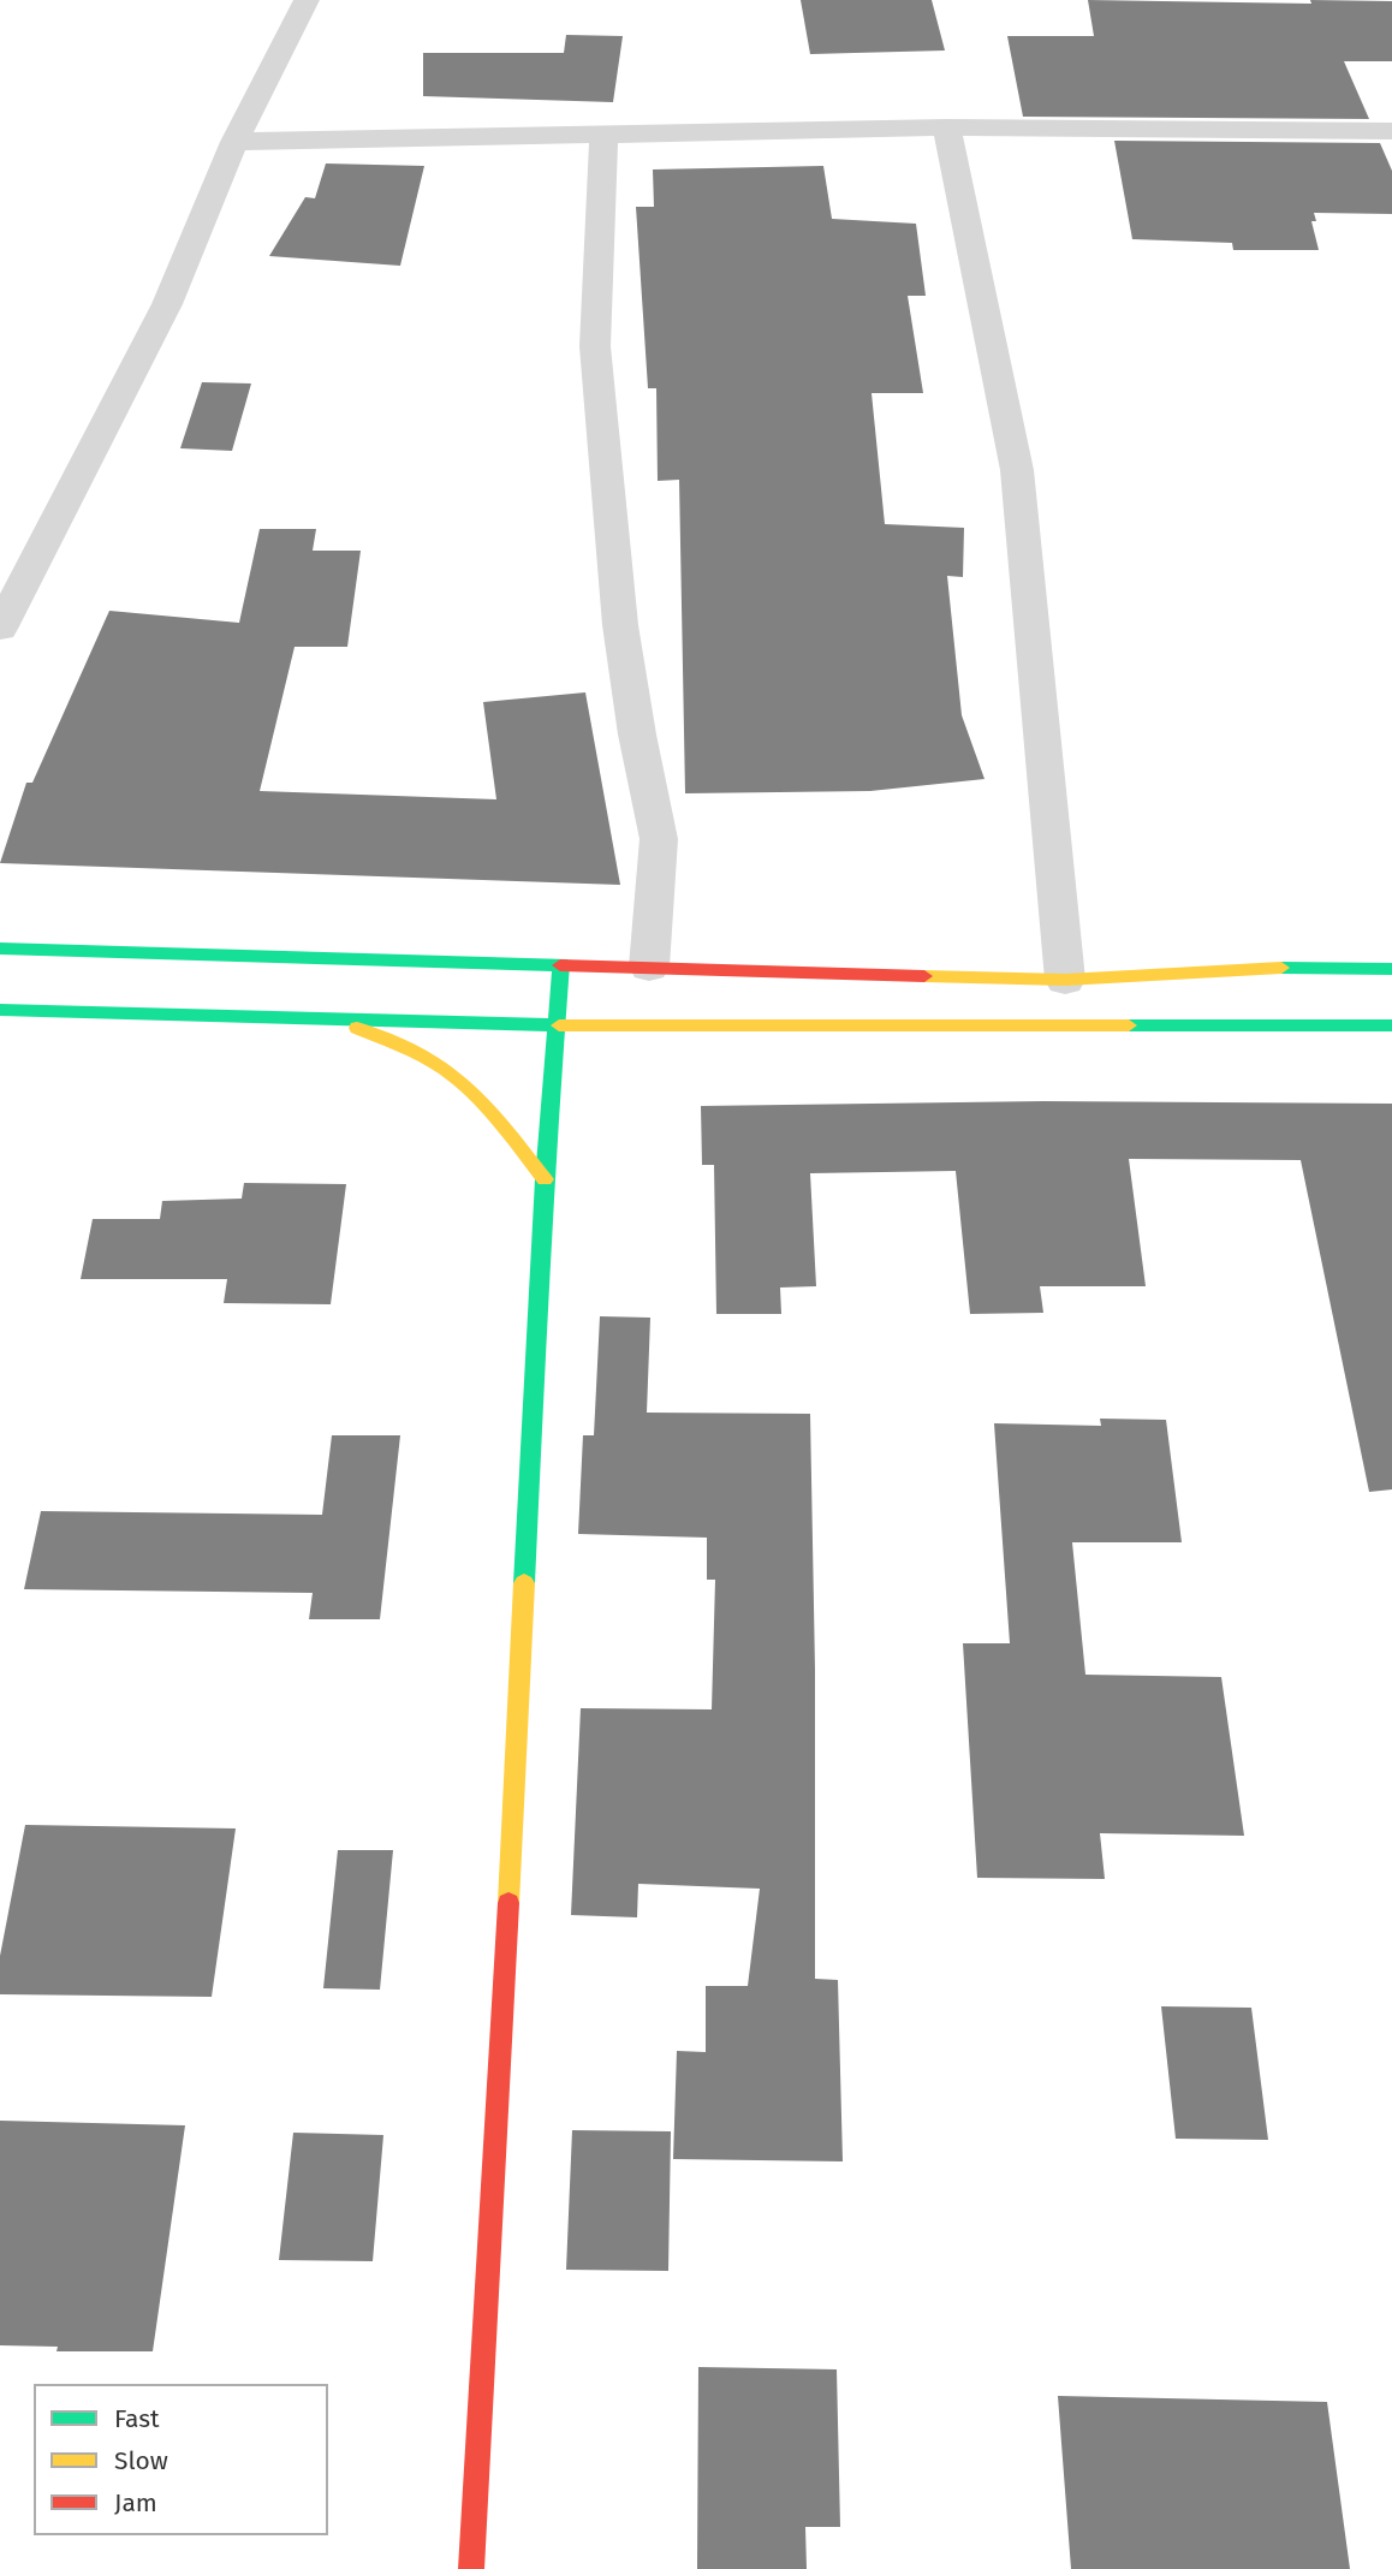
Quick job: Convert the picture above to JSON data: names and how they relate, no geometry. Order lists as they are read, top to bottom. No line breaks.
{"legend":["Fast","Slow","Jam"]}
